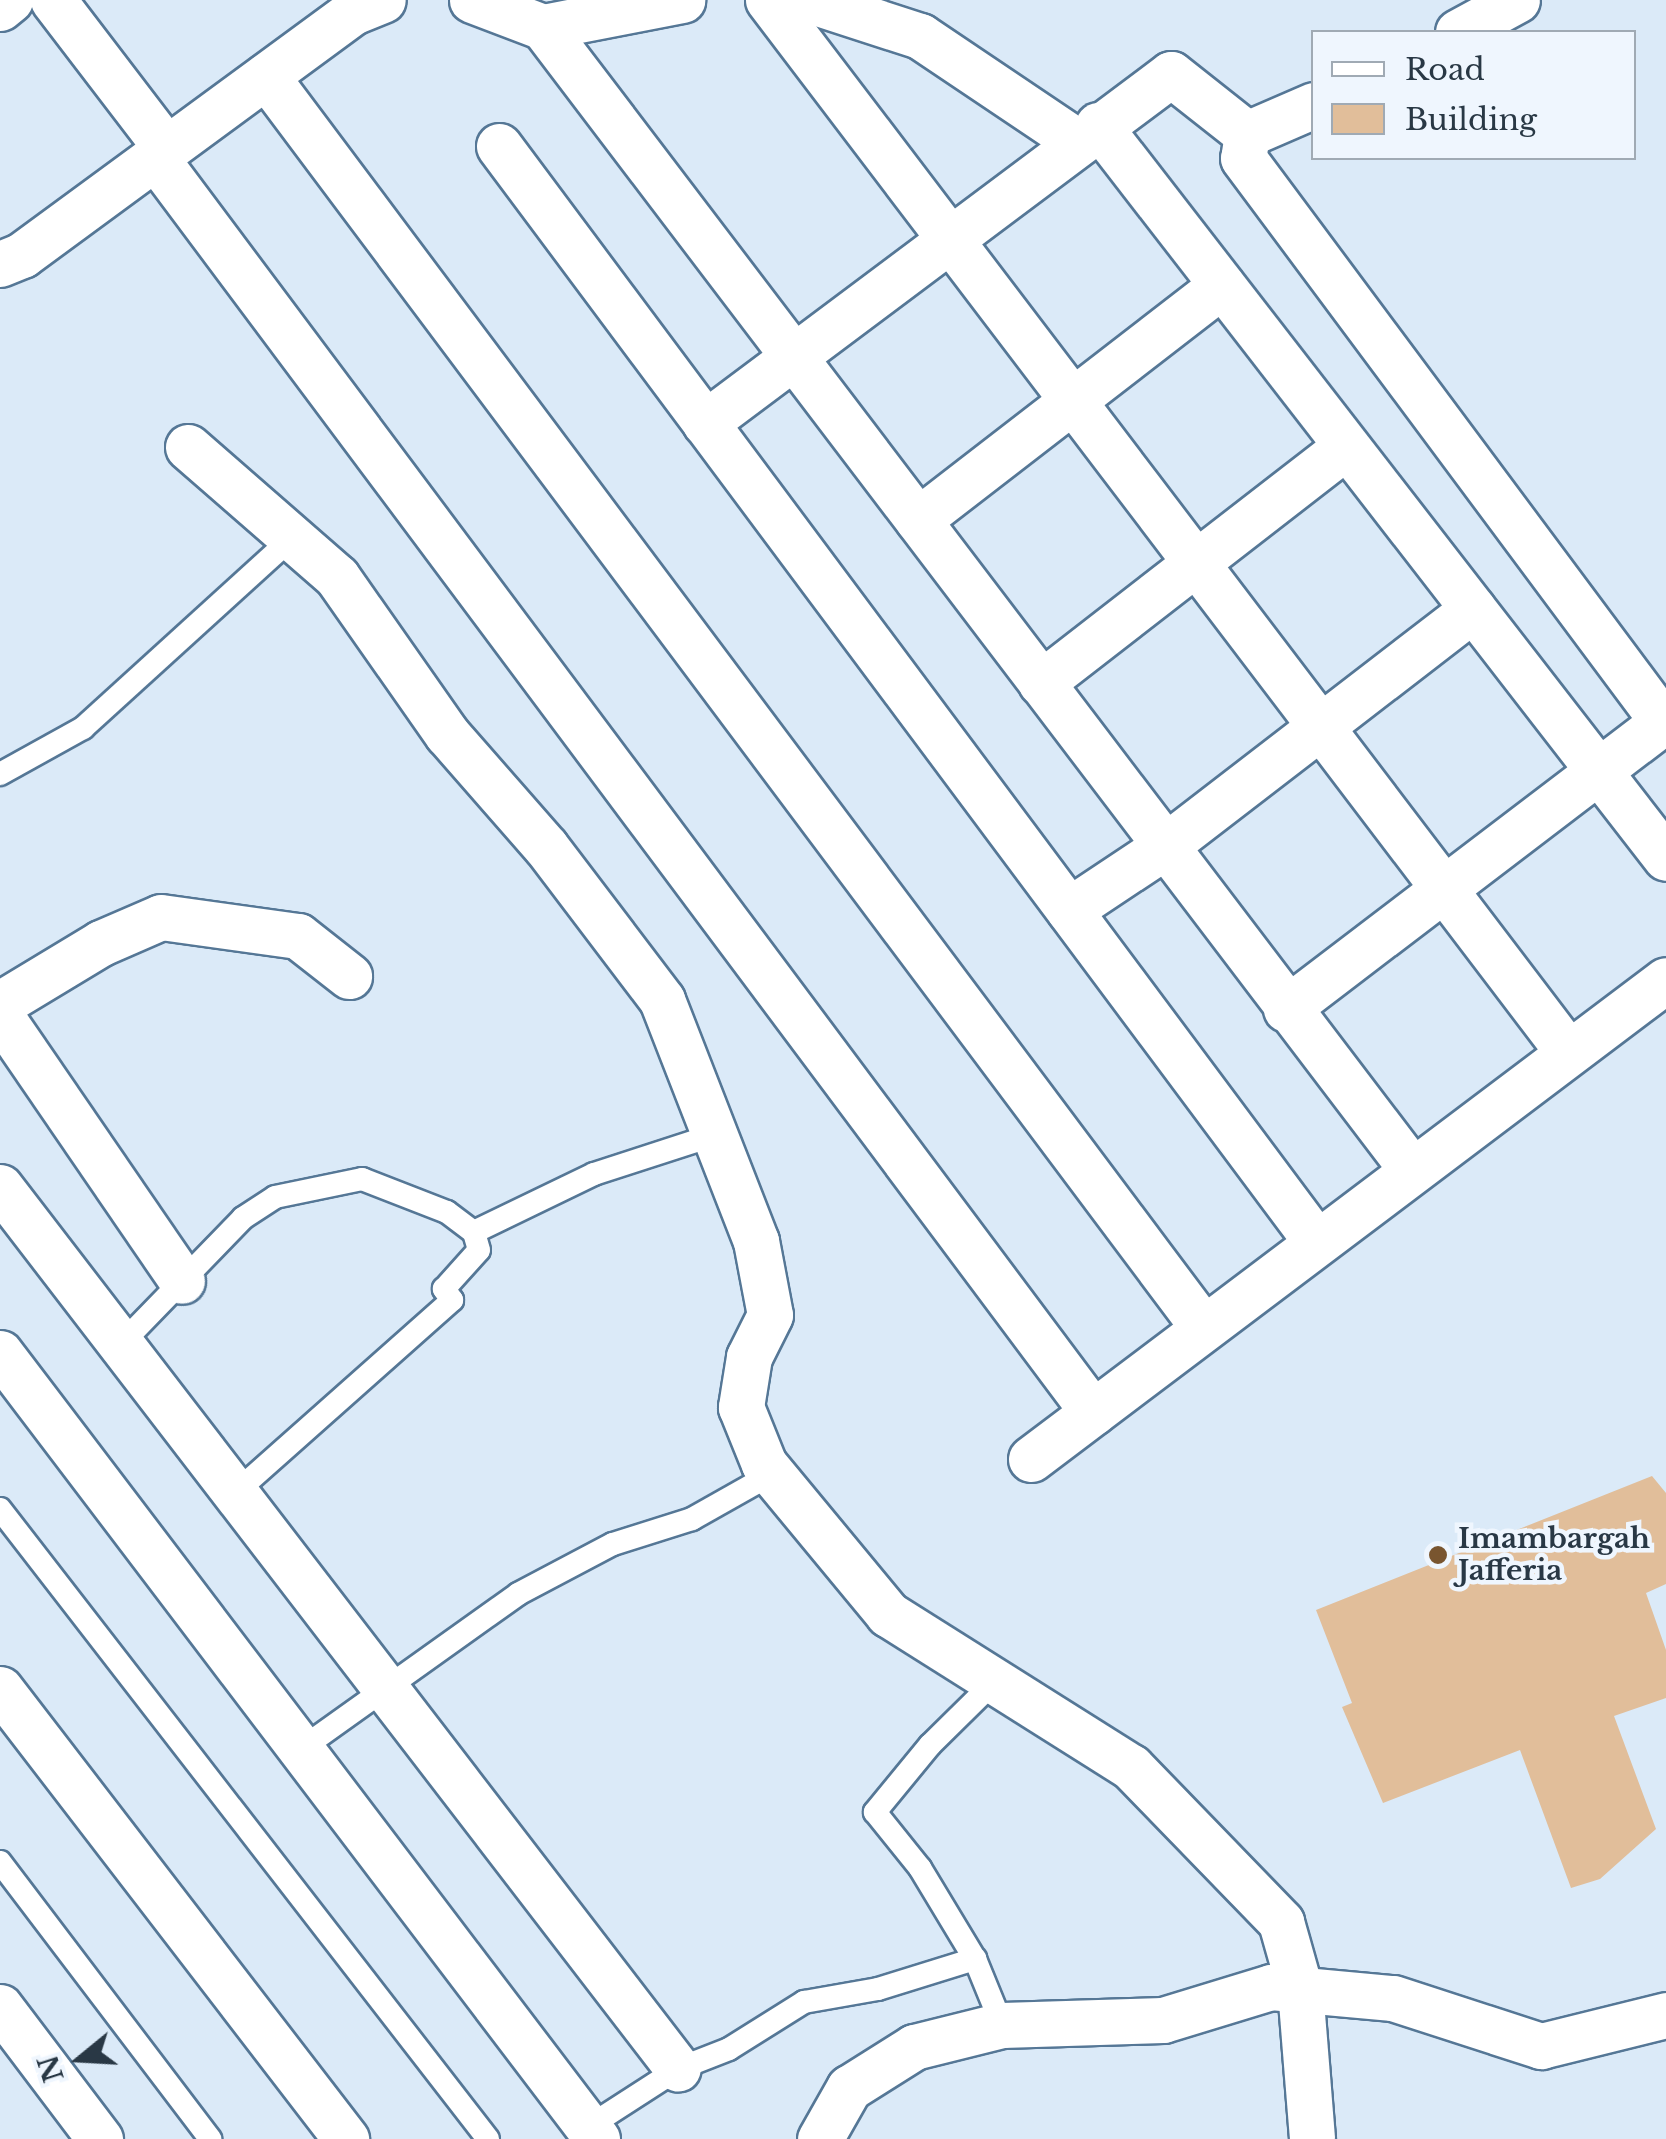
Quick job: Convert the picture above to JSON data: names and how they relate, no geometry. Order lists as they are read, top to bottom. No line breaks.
{"places":["Imambargah Jafferia"],"legend":["Road","Building"],"north":"left"}
